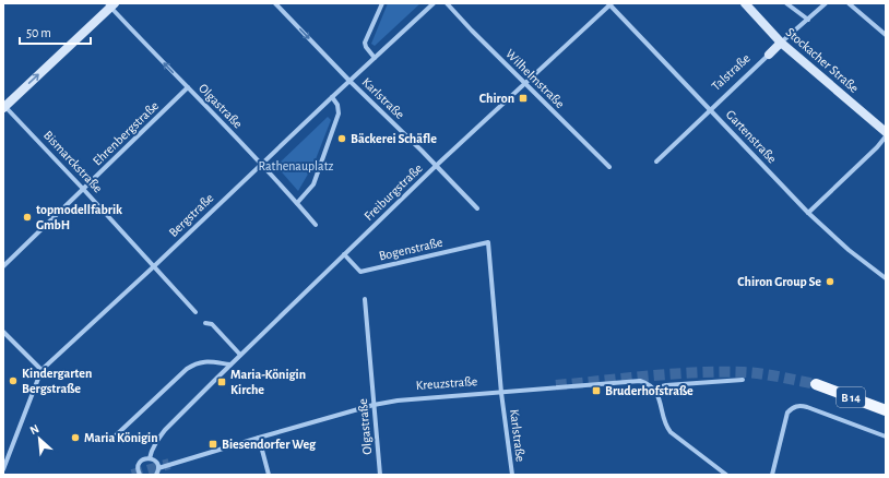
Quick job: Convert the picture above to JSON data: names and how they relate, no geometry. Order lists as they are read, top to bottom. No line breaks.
{"streets":{"main road":["B 14"],"street":["Stockacher Straße","Talstraße","Wilhelmstraße","Karlstraße","Olgastraße","Ehrenbergstraße","Gartenstraße","Bismarckstraße","Freiburgstraße","Bergstraße","Bogenstraße","Kreuzstraße"]},"crossings":[["Stockacher Straße","Talstraße"],["Talstraße","Gartenstraße"],["Wilhelmstraße","Freiburgstraße"],["Karlstraße","Freiburgstraße"],["Karlstraße","Bergstraße"],["Karlstraße","Bogenstraße"],["Karlstraße","Kreuzstraße"],["Olgastraße","Ehrenbergstraße"],["Olgastraße","Bergstraße"],["Olgastraße","Kreuzstraße"],["Ehrenbergstraße","Bismarckstraße"],["Gartenstraße","Freiburgstraße"],["Bismarckstraße","Bergstraße"],["Freiburgstraße","Bogenstraße"]],"parks":["Rathenauplatz"],"places":{"transit":["Chiron","Maria-Königin Kirche","Bruderhofstraße","Biesendorfer Weg"],"other":["Bäckerei Schäfle","topmodellfabrik GmbH","Chiron Group Se","Kindergarten Bergstraße","Maria Königin"]},"scale_bar":"50 m","north":"top left"}
